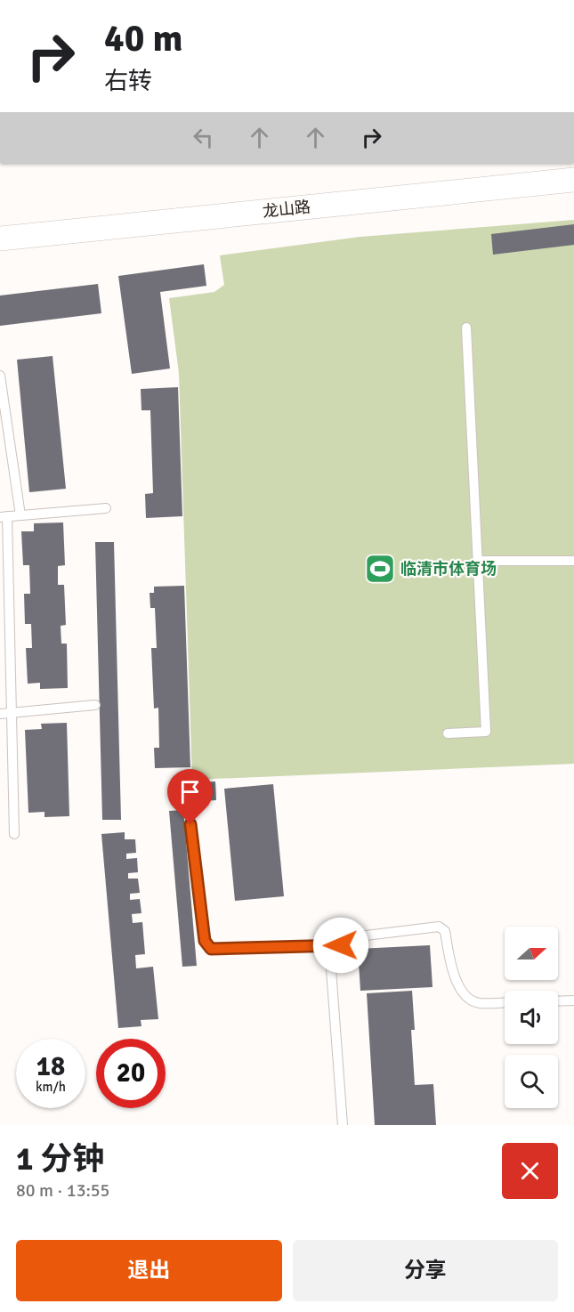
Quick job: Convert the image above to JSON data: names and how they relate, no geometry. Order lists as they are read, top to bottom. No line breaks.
{"streets":{"street":["龙山路"]},"places":{"sports":["临清市体育场"]},"north":"right","page":{"turn":["40 m","右转"],"speed":"18 km/h","limit":"20","heading":["1 分钟","80 m · 13:55"],"buttons":["退出","分享"]}}
